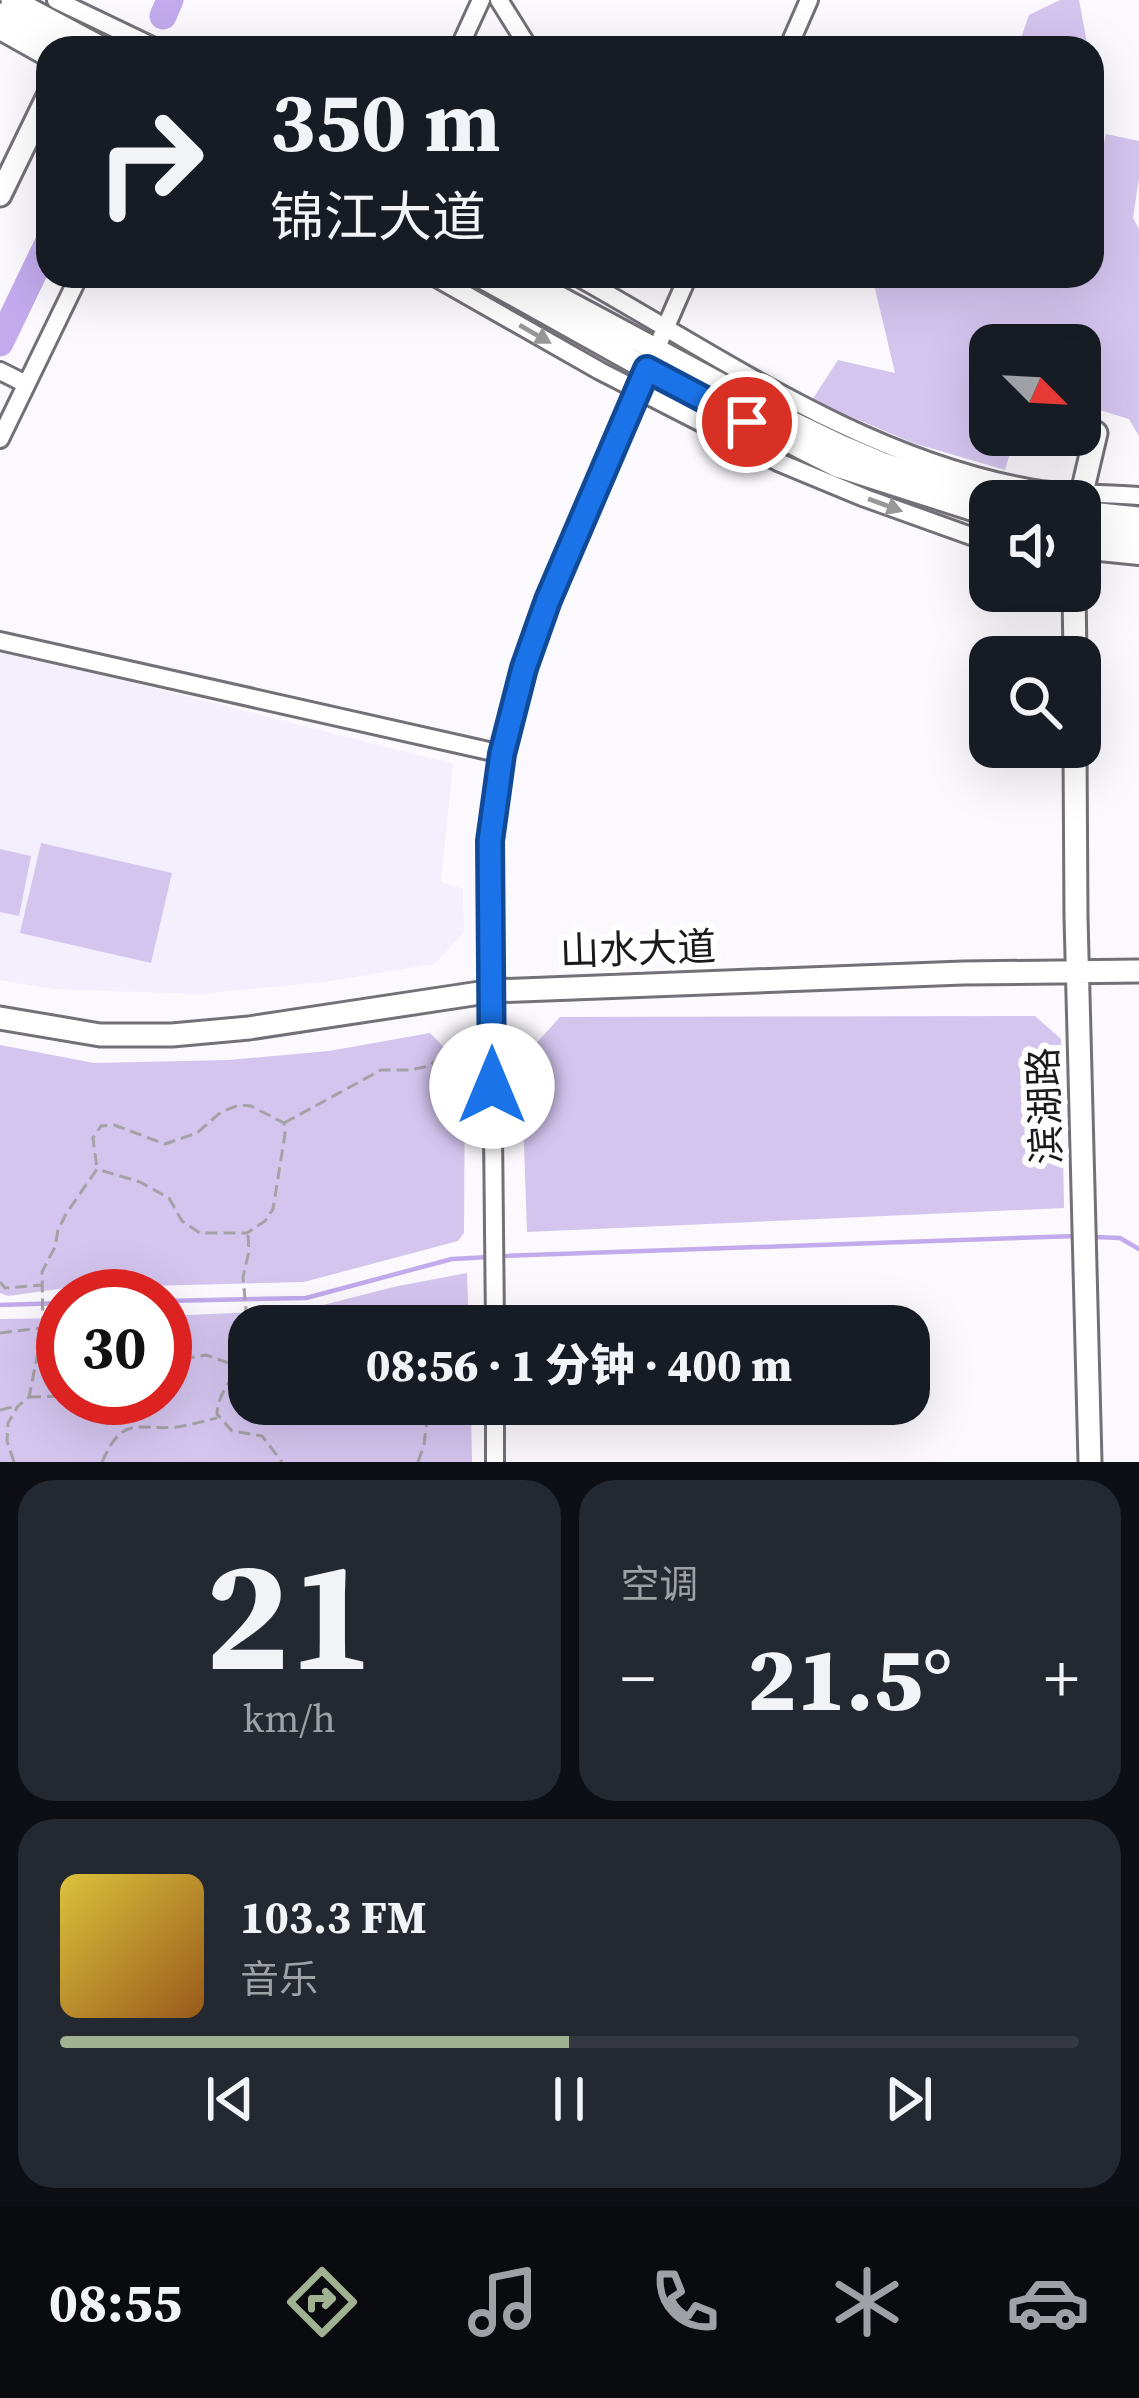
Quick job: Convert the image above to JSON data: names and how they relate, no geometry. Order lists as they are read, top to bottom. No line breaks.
{"streets":{"street":["山水大道","滨湖路"]},"crossings":[["山水大道","滨湖路"]],"north":"bottom right","page":{"turn":["350 m","锦江大道"],"limit":"30","trip":"08:56 · 1 分钟 · 400 m","tile":[["21","km/h"],"空调"],"heat":["−","21.5°","+"],"song":["103.3 FM","音乐"],"tabs":"08:55"}}
